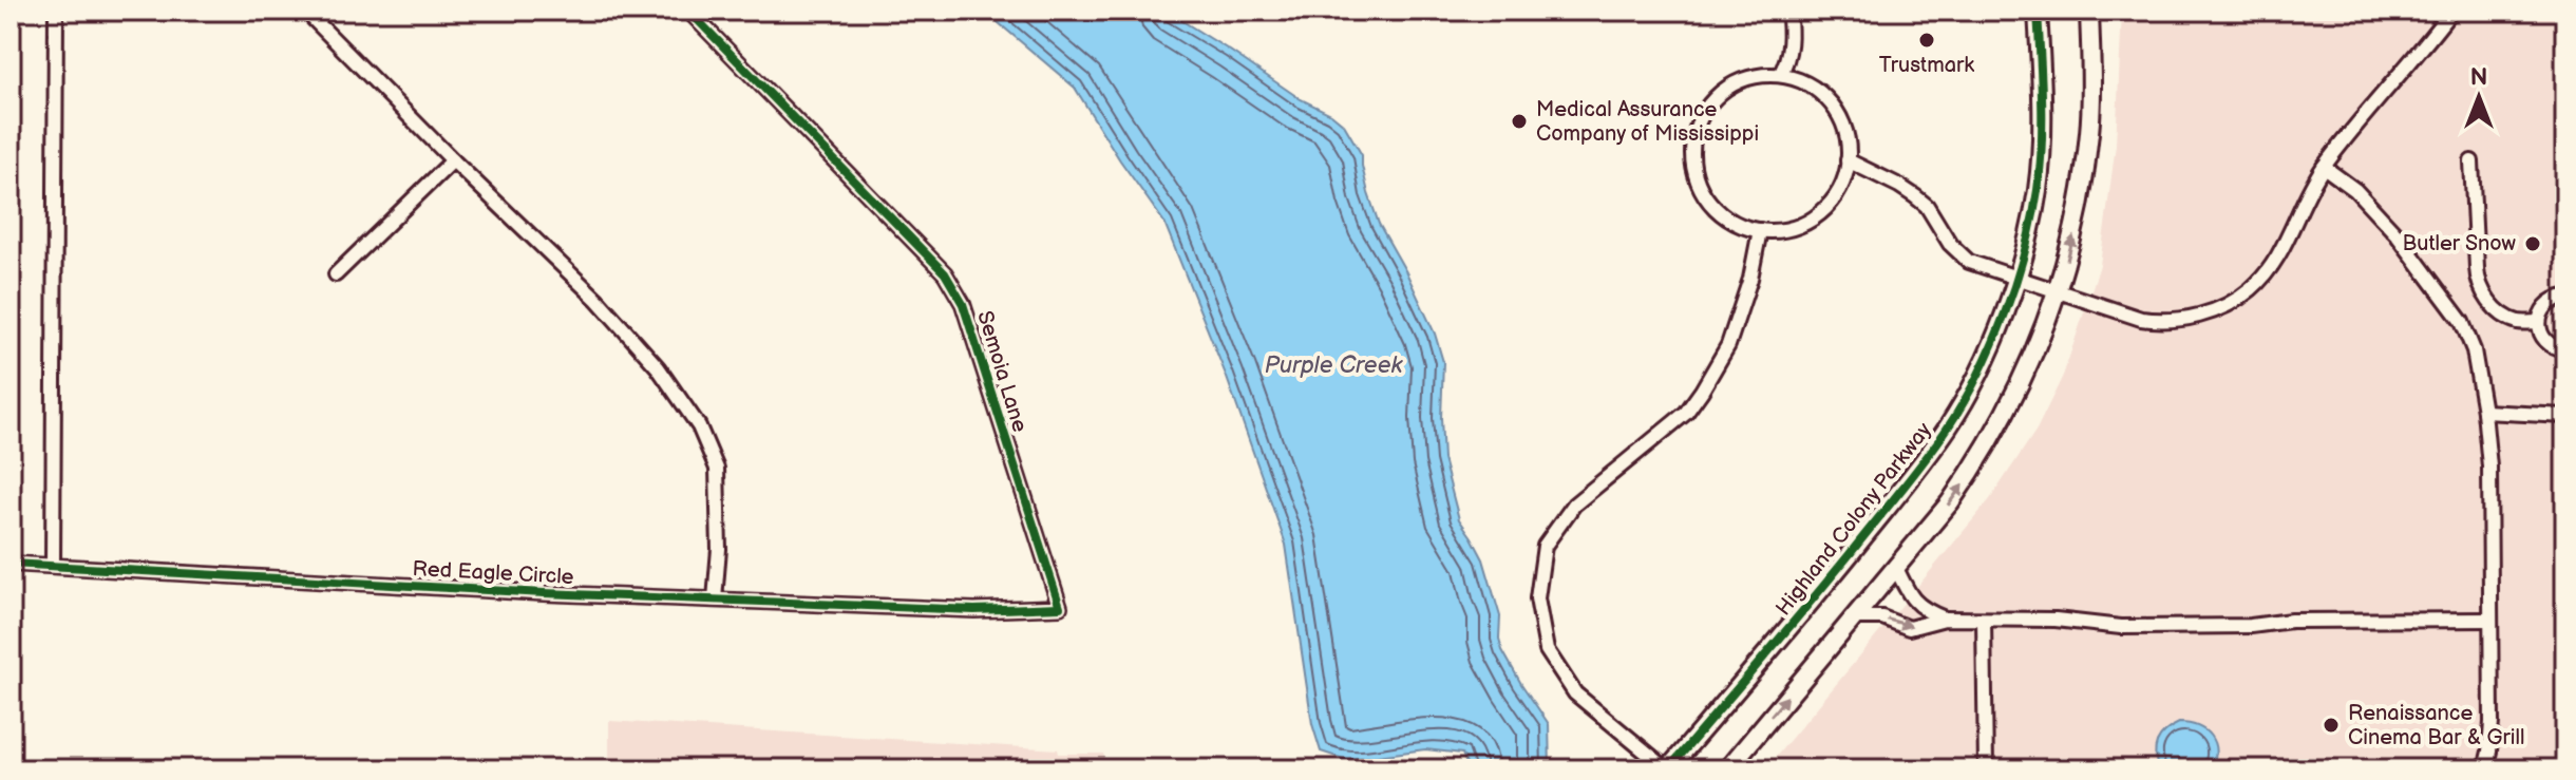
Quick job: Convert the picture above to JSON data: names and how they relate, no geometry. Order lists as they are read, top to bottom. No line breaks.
{"streets":{"street":["Semoia Lane","Highland Colony Parkway","Red Eagle Circle"]},"crossings":[["Semoia Lane","Red Eagle Circle"]],"water":["Purple Creek"],"places":["Trustmark","Medical Assurance Company of Mississippi","Butler Snow","Renaissance Cinema Bar & Grill"],"north":"top"}
